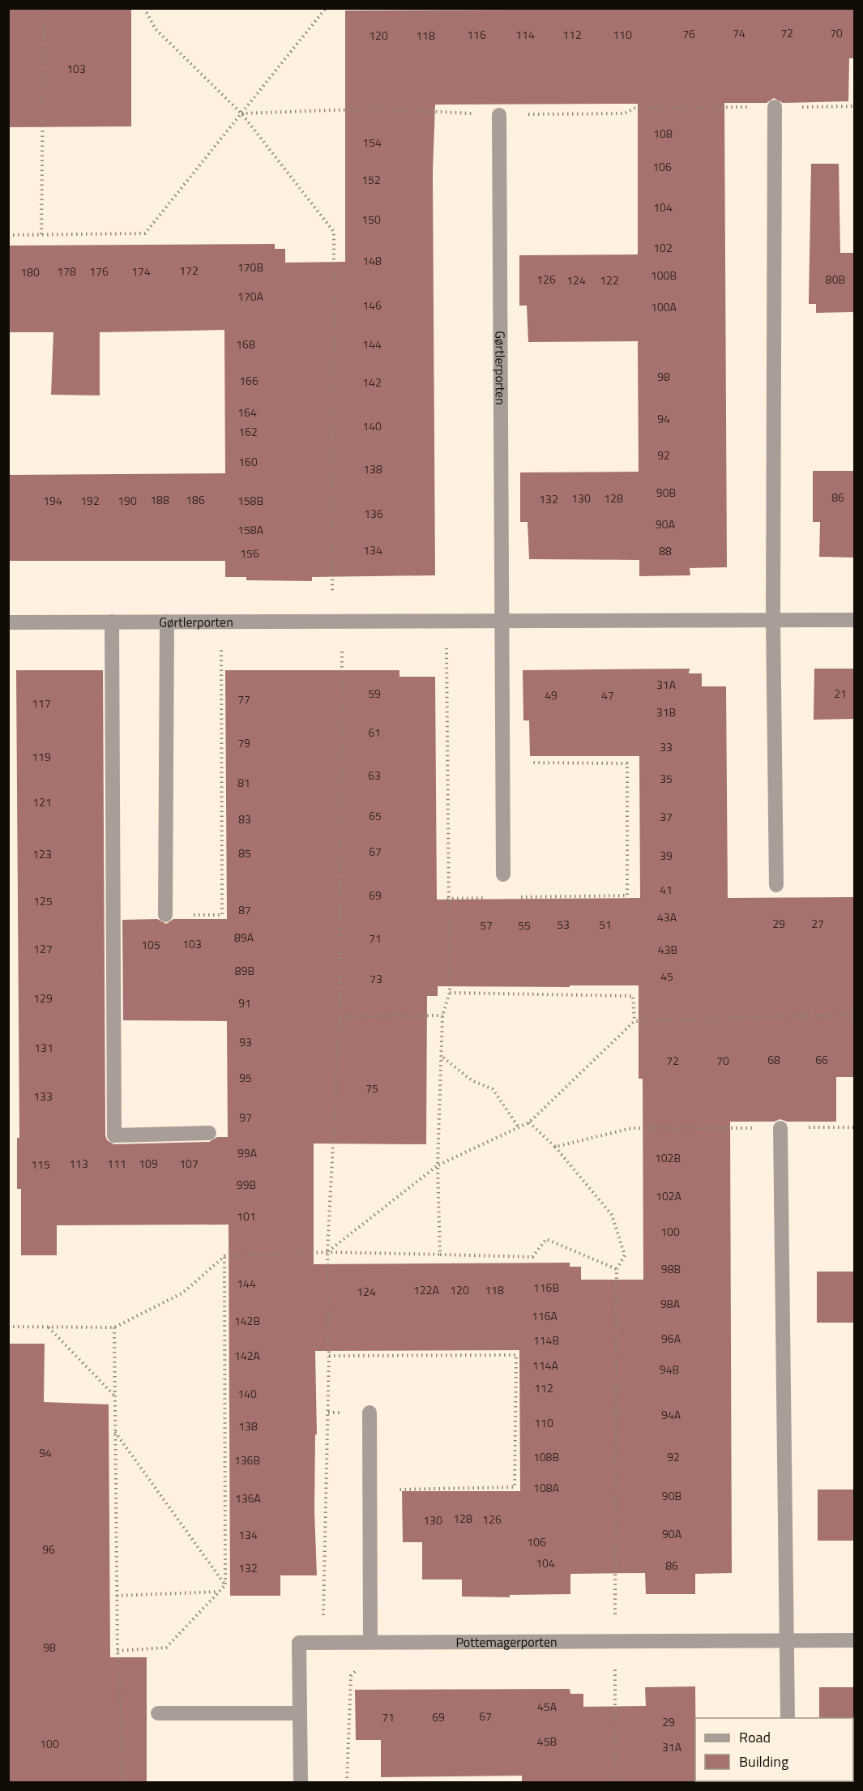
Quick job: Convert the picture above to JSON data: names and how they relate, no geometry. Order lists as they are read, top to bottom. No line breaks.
{"streets":{"street":["Gørtlerporten","Pottemagerporten"]},"house_numbers":["74","72","70","76","116","114","112","110","120","118","103","108","154","106","152","104","150","102","148","170B","172","178","176","174","180","100B","126","80B","124","122","170A","146","100A","168","144","98","166","142","164","94","140","162","92","160","138","90B","86","130","128","132","188","186","194","192","190","158B","136","90A","158A","134","88","156","31A","59","21","49","47","77","117","31B","61","79","33","119","63","35","81","121","65","37","83","67","85","123","39","41","69","125","87","43A","29","27","53","51","57","55","89A","71","103","105","127","43B","89B","45","73","129","91","93","131","68","66","72","70","95","75","133","97","99A","102B","113","111","109","107","115","99B","102A","101","100","98B","144","116B","122A","120","118","124","98A","116A","142B","96A","114B","142A","114A","94B","112","140","94A","110","138","94","108B","92","136B","108A","90B","136A","128","126","130","90A","134","106","96","104","86","132","98","45A","67","71","69","29","45B","100","31A"],"legend":["Road","Building"]}
